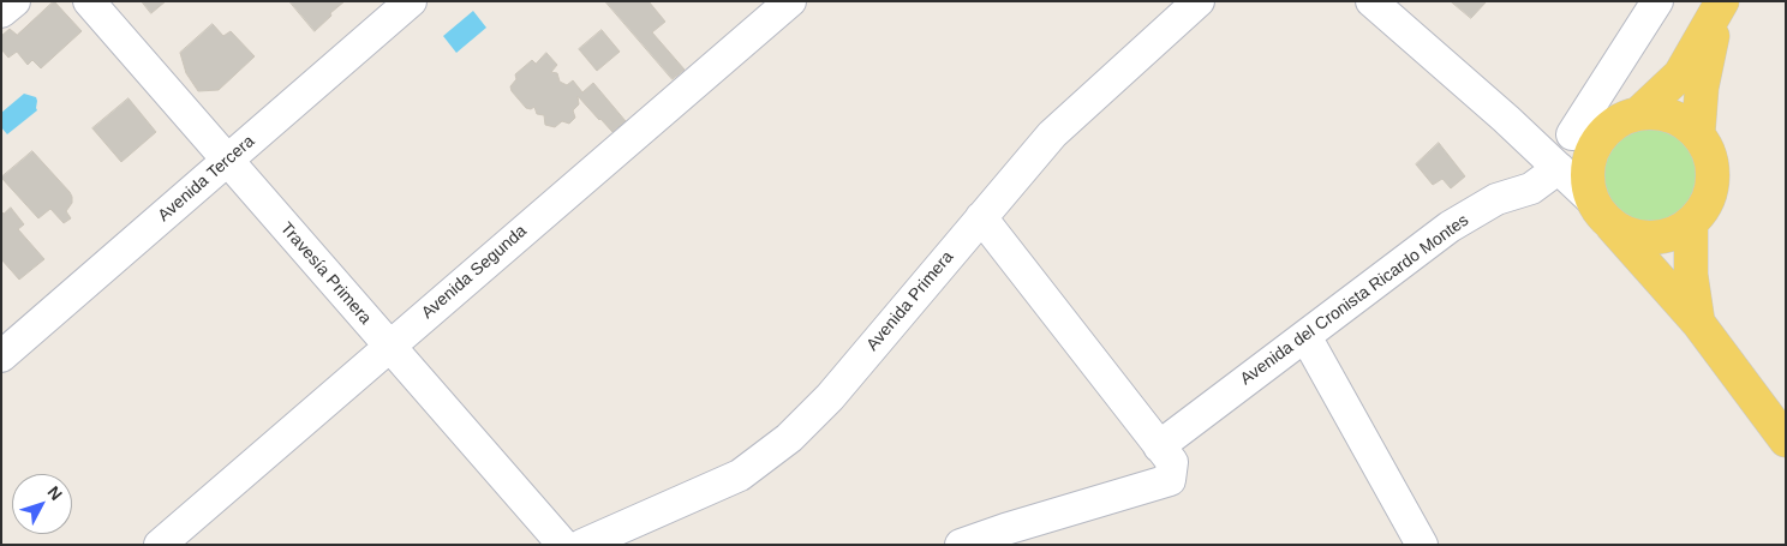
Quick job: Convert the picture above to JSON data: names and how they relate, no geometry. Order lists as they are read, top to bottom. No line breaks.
{"streets":{"street":["Avenida Tercera","Avenida Segunda","Travesía Primera","Avenida del Cronista Ricardo Montes","Avenida Primera"]},"crossings":[["Avenida Tercera","Travesía Primera"],["Avenida Segunda","Travesía Primera"]],"north":"top right"}
